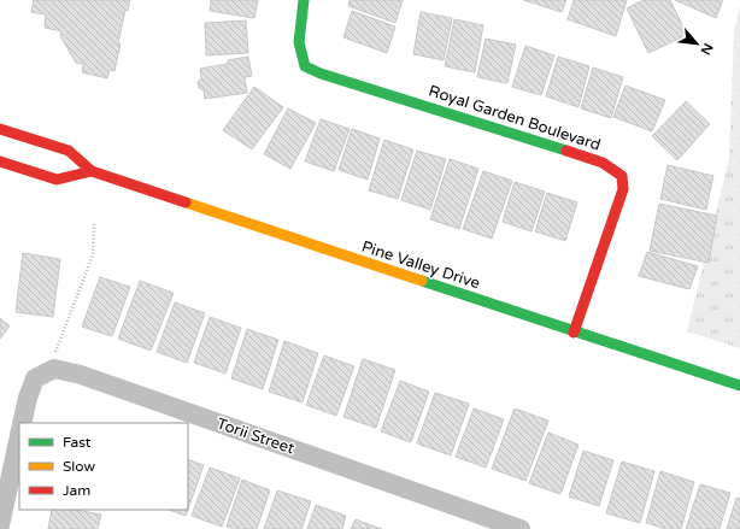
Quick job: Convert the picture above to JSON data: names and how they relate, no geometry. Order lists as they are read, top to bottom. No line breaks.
{"streets":{"main road":["Royal Garden Boulevard","Pine Valley Drive"],"street":["Torii Street"]},"crossings":[["Royal Garden Boulevard","Pine Valley Drive"]],"legend":["Fast","Slow","Jam"],"north":"bottom right"}
